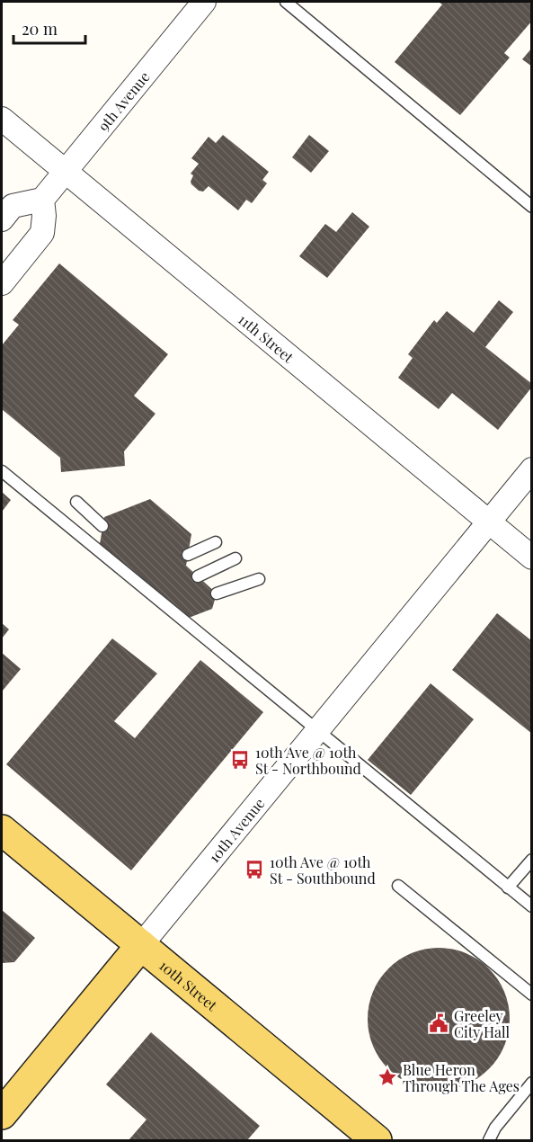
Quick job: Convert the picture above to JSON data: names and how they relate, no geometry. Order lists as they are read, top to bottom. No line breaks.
{"streets":{"main road":["10th Avenue","10th Street"],"street":["9th Avenue","11th Street"]},"crossings":[["9th Avenue","11th Street"],["11th Street","10th Avenue"],["10th Avenue","10th Street"]],"places":{"bus stop":["10th Ave @ 10th St - Northbound","10th Ave @ 10th St - Southbound"],"public building":["Greeley City Hall"],"place":["Blue Heron Through The Ages"]},"scale_bar":"20 m"}
